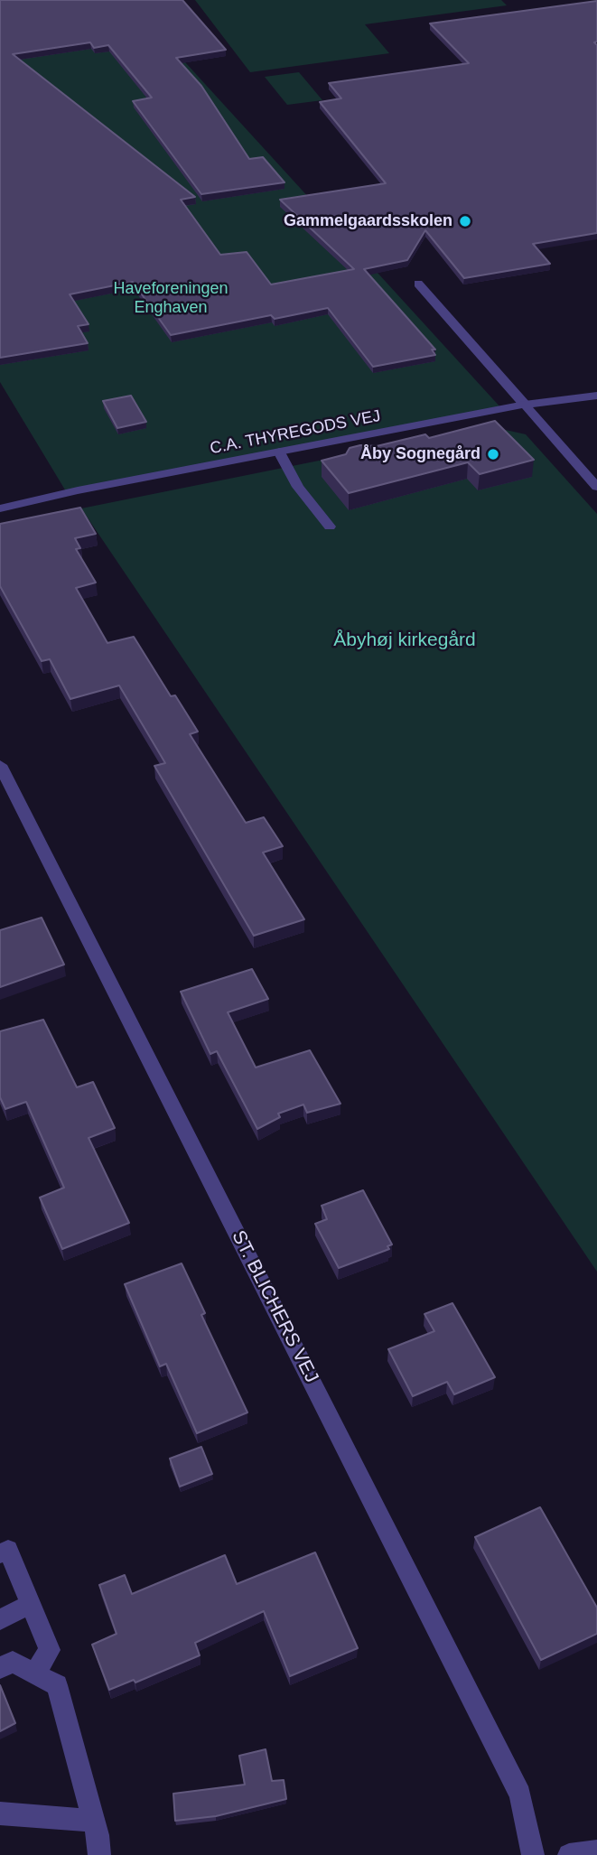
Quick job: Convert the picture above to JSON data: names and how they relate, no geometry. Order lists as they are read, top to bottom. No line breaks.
{"streets":{"street":["C.A. THYREGODS VEJ","ST. BLICHERS VEJ"]},"parks":["Haveforeningen Enghaven","Åbyhøj kirkegård"],"places":["Gammelgaardsskolen","Åby Sognegård"]}
